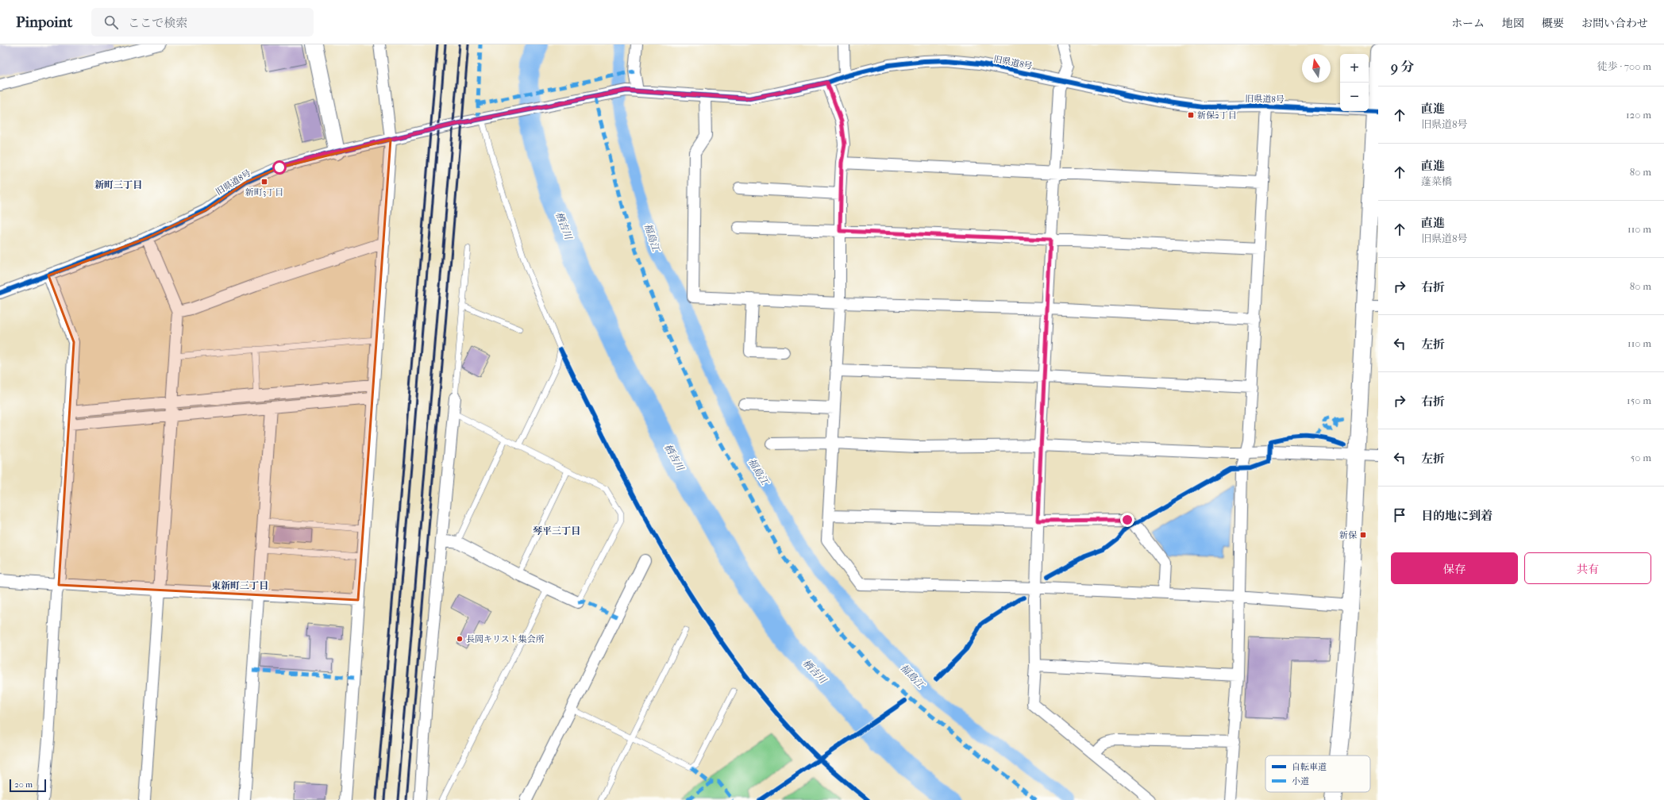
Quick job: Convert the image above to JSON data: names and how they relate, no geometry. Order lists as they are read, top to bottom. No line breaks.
{"streets":{"street":["旧県道8号"]},"districts":["新町三丁目","琴平三丁目","東新町三丁目"],"water":["栖吉川","福島江"],"places":{"transit":["新保2丁目","新町3丁目","新保"],"other":["長岡キリスト集会所"]},"legend":["自転車道","小道"],"scale_bar":"20 m","north":"top","page":{"header":"Pinpoint","search":"ここで検索","nav":["ホーム","地図","概要","お問い合わせ"],"heading":["9 分","徒歩 · 700 m"],"map_buttons":["+","−"],"list":[["直進","旧県道8号","120 m"],["直進","蓬菜橋","80 m"],["直進","旧県道8号","110 m"],["右折","80 m"],["左折","110 m"],["右折","150 m"],["左折","50 m"],"目的地に到着"],"buttons":["保存","共有"],"scale":"20 m"}}
